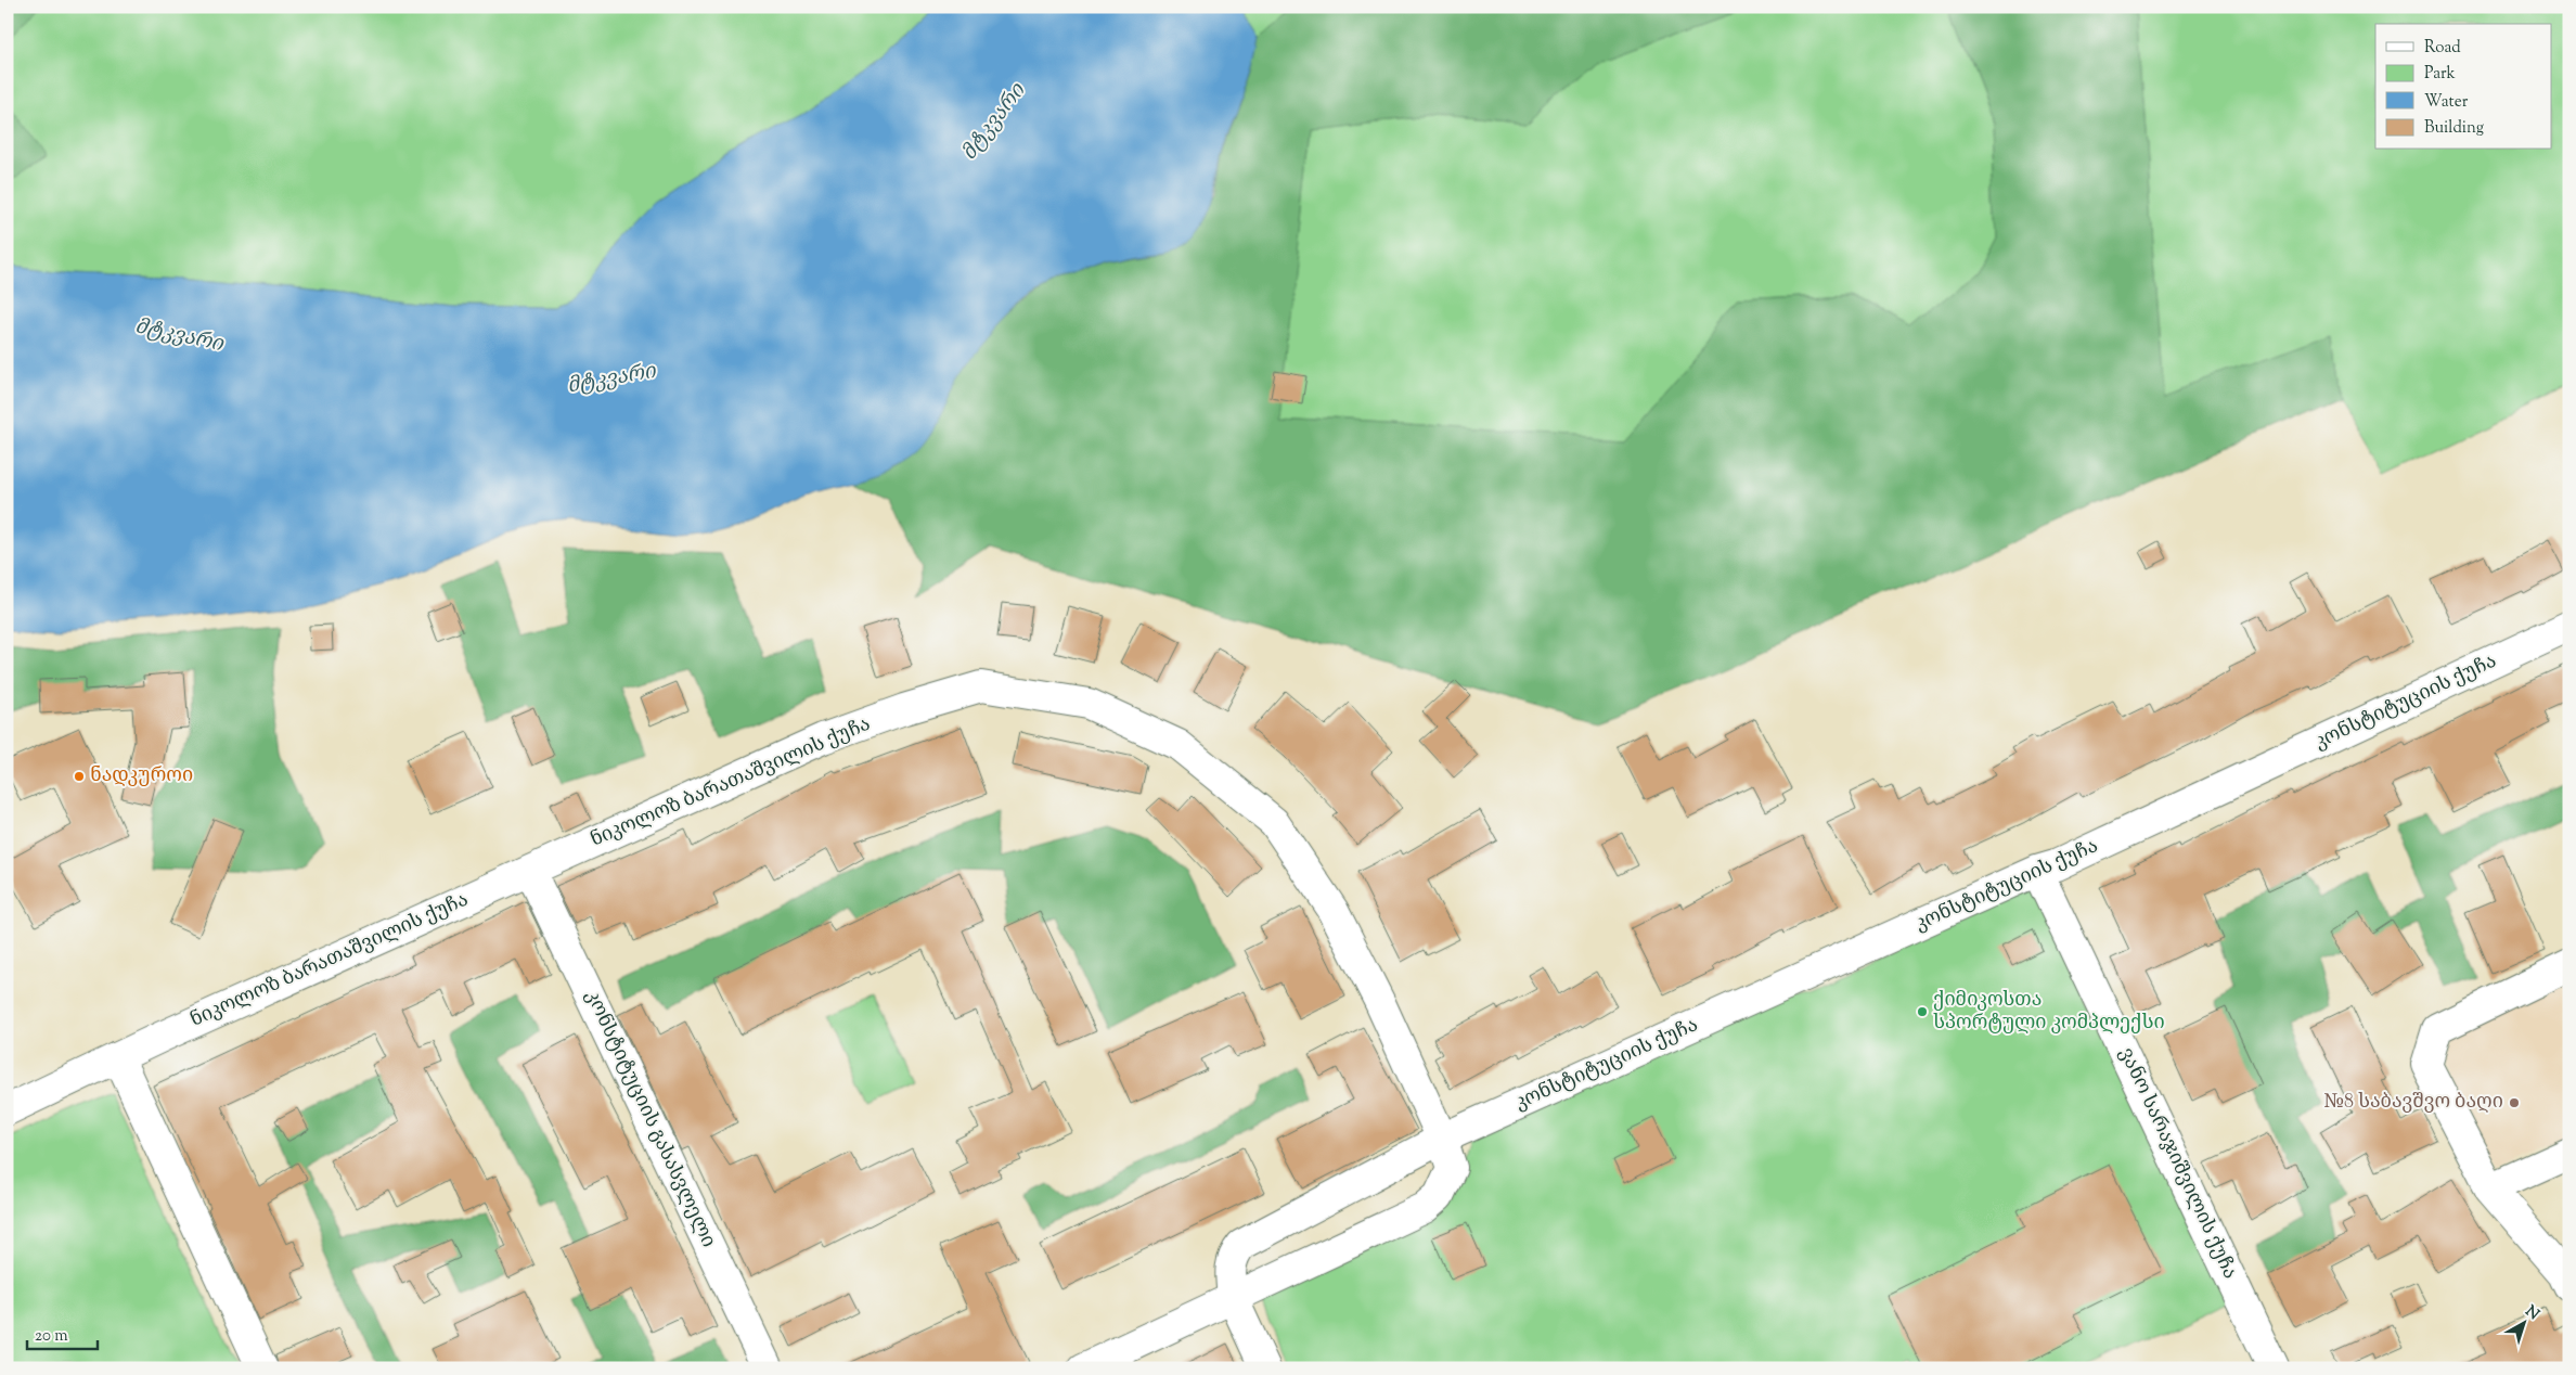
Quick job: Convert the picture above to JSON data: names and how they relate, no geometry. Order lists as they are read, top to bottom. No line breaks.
{"streets":{"street":["კონსტიტუციის ქუჩა","ნიკოლოზ ბარათაშვილის ქუჩა","კონსტიტუციის გასასვლელი","ვანო სარაჯიშვილის ქუჩა"]},"crossings":[["კონსტიტუციის ქუჩა","ნიკოლოზ ბარათაშვილის ქუჩა"],["კონსტიტუციის ქუჩა","ვანო სარაჯიშვილის ქუჩა"],["ნიკოლოზ ბარათაშვილის ქუჩა","კონსტიტუციის გასასვლელი"]],"water":["მტკვარი"],"places":["ნადკუროი","ქიმიკოსთა სპორტული კომპლექსი","№8 საბავშვო ბაღი"],"legend":["Road","Park","Water","Building"],"scale_bar":"20 m","north":"top right"}
